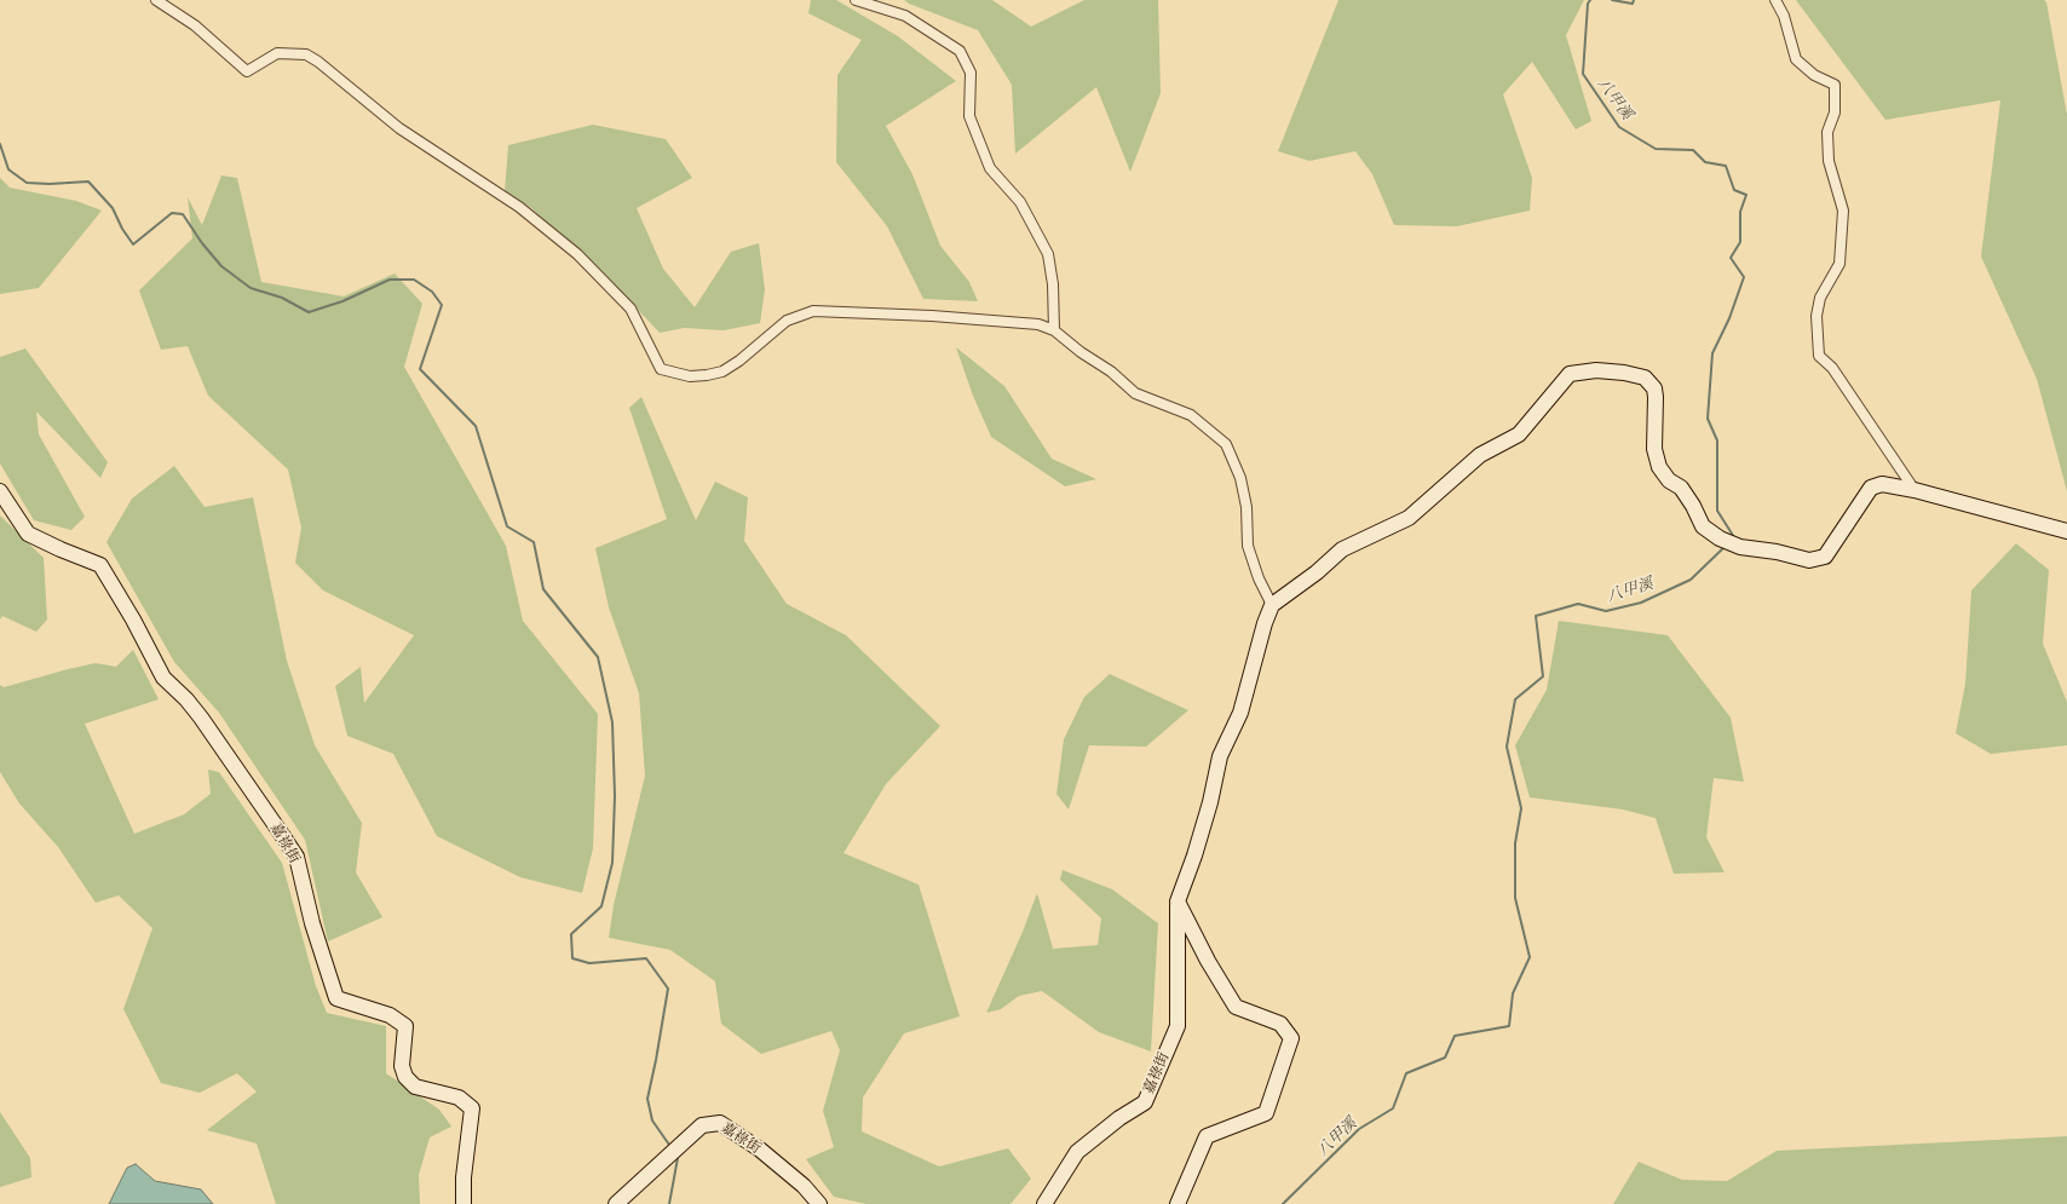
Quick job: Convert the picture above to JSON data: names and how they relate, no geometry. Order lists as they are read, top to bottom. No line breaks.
{"streets":{"street":["嘉祿街"]},"water":["八甲溪"]}
